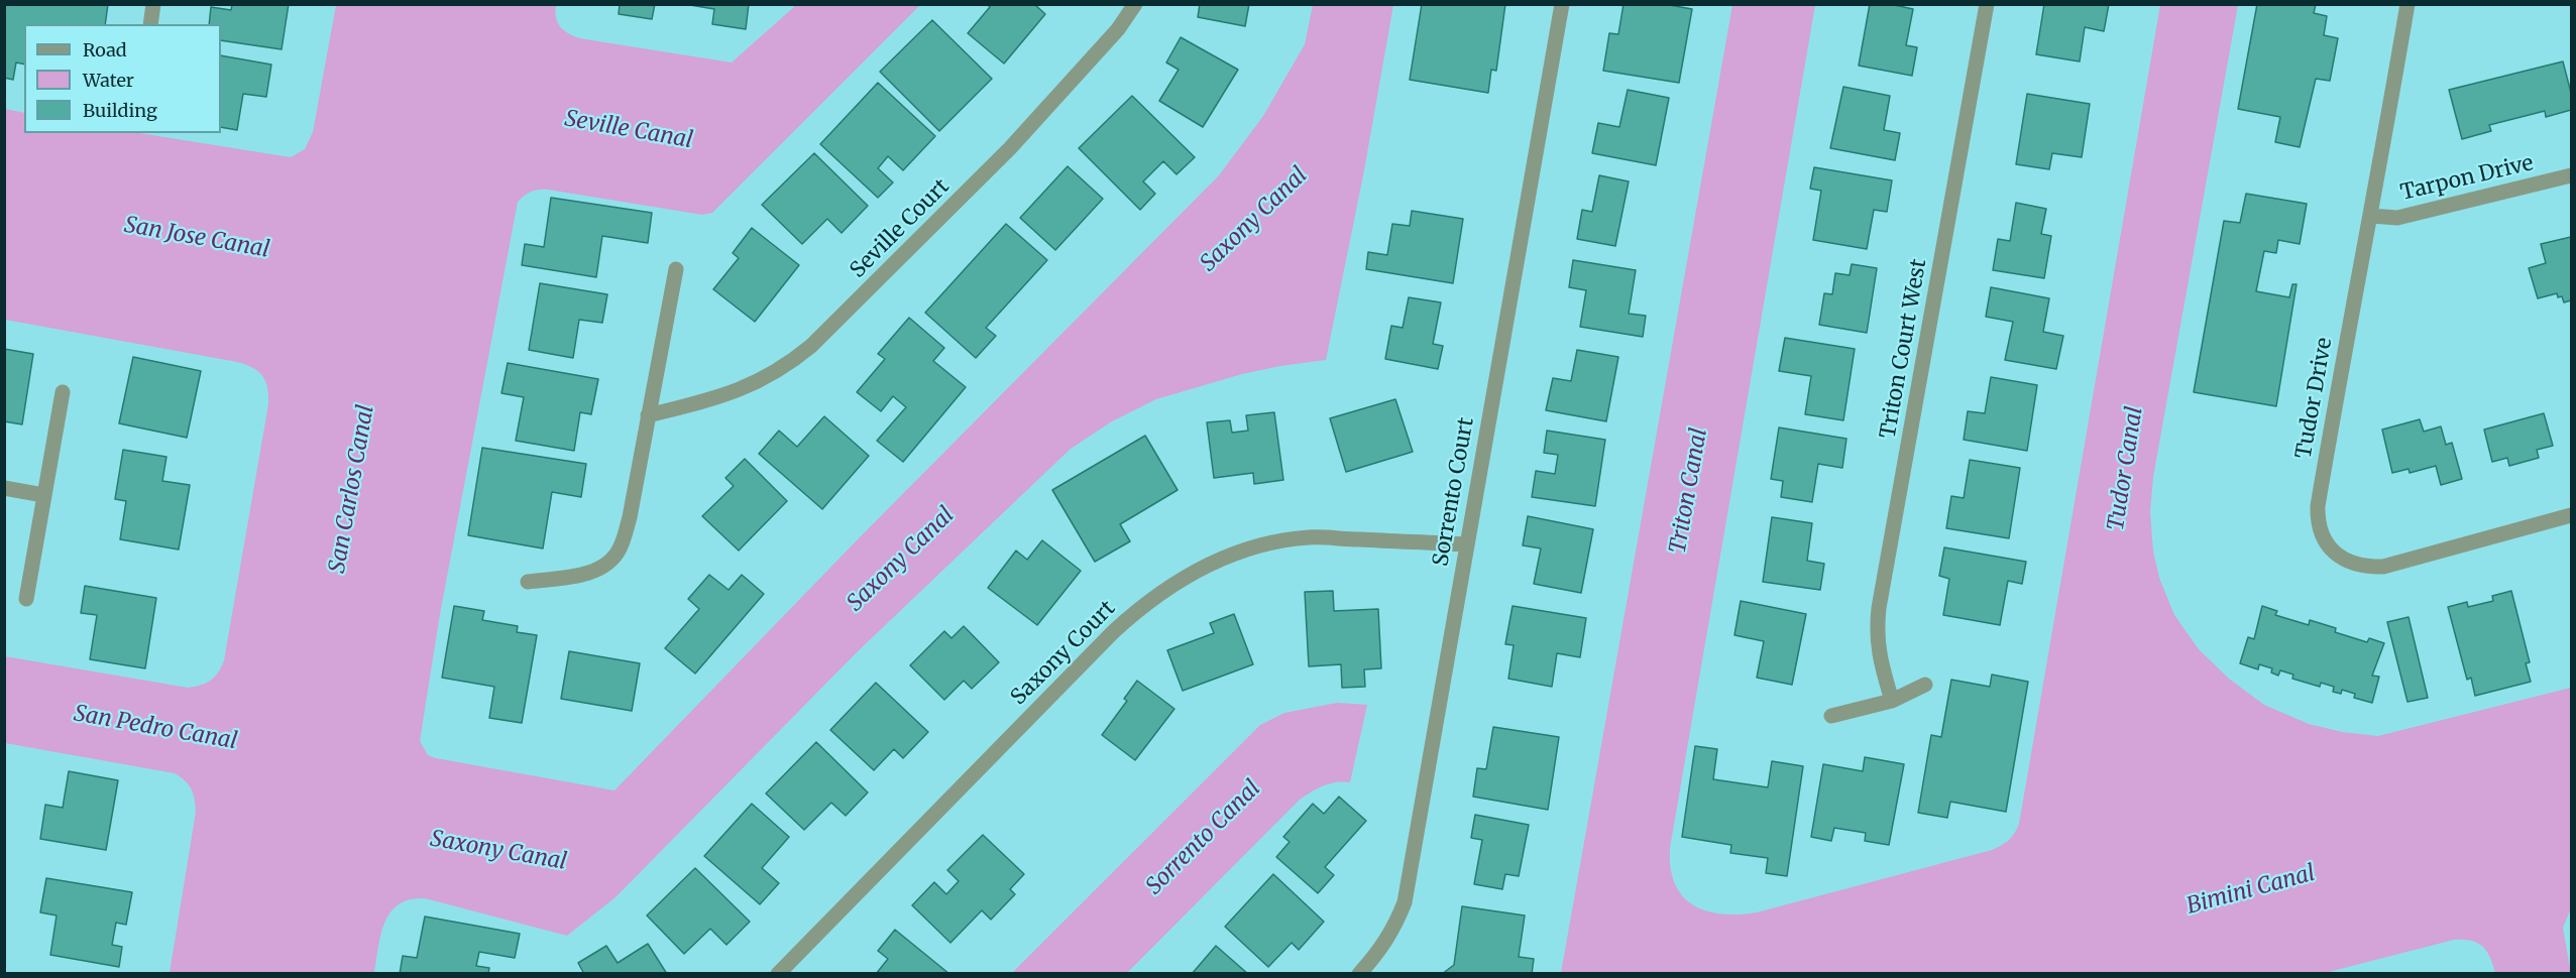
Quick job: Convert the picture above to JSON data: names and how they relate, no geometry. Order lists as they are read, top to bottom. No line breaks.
{"streets":{"street":["Tarpon Drive","Seville Court","Triton Court West","Tudor Drive","Sorrento Court","Saxony Court"]},"crossings":[["Tarpon Drive","Tudor Drive"],["Sorrento Court","Saxony Court"]],"water":["Seville Canal","Saxony Canal","San Jose Canal","Tudor Canal","San Carlos Canal","Triton Canal","San Pedro Canal","Sorrento Canal","Bimini Canal"],"legend":["Road","Water","Building"]}
